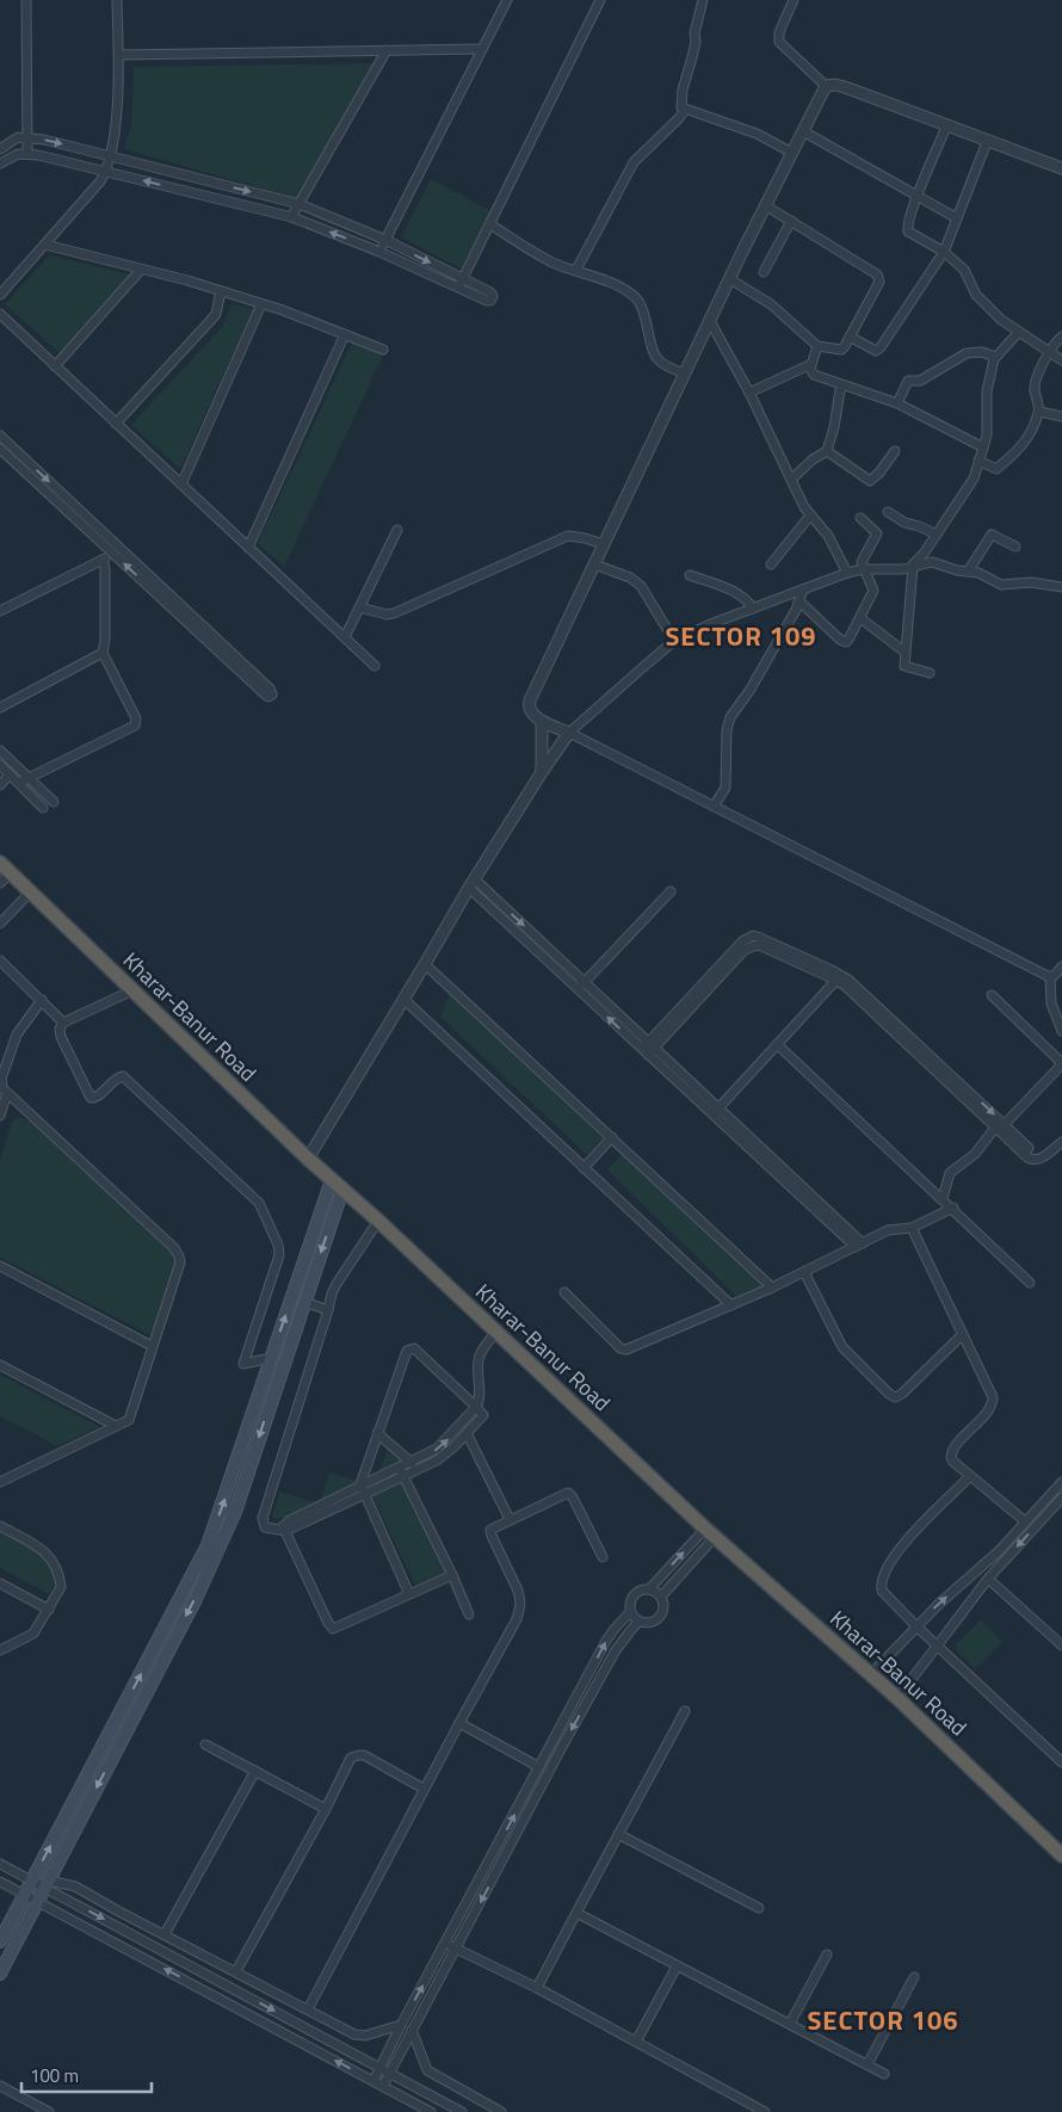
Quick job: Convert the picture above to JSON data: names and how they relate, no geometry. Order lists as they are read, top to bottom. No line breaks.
{"streets":{"highway":["Kharar-Banur Road"]},"districts":["SECTOR 109","SECTOR 106"],"scale_bar":"100 m"}
